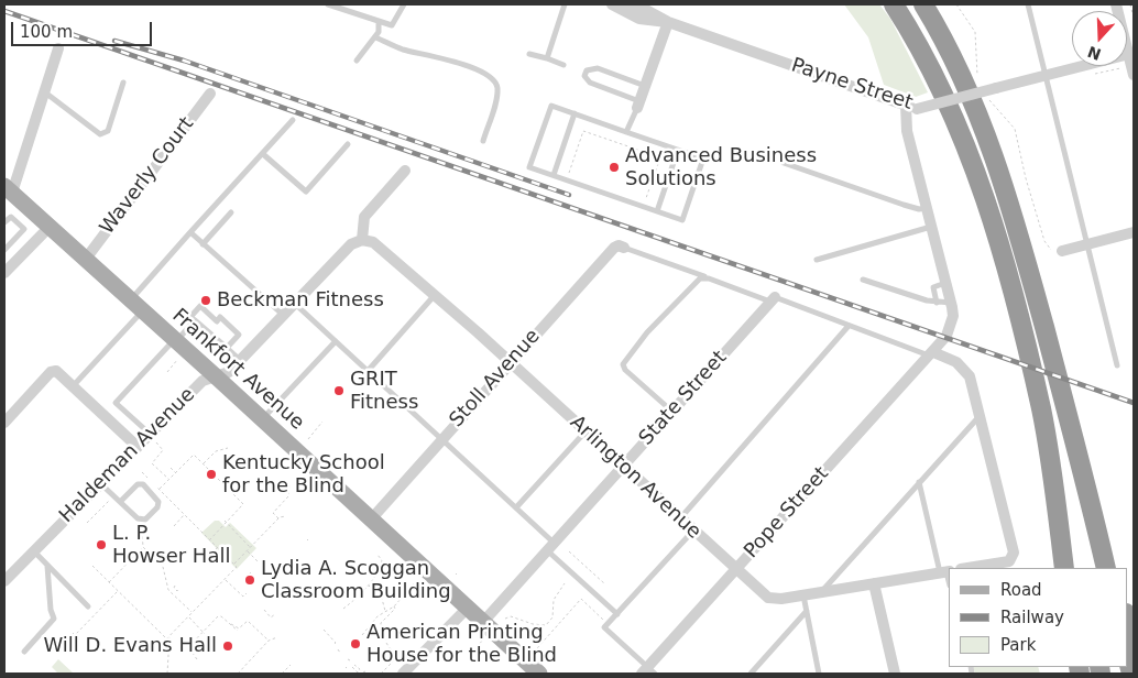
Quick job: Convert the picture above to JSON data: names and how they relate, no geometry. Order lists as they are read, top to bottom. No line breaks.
{"streets":{"main road":["Frankfort Avenue"],"street":["Payne Street","Waverly Court","Stoll Avenue","State Street","Haldeman Avenue","Arlington Avenue","Pope Street"]},"crossings":[["Payne Street","Pope Street"],["Waverly Court","Frankfort Avenue"],["Frankfort Avenue","Stoll Avenue"],["Frankfort Avenue","State Street"],["Frankfort Avenue","Haldeman Avenue"],["Stoll Avenue","Arlington Avenue"],["State Street","Arlington Avenue"],["Haldeman Avenue","Arlington Avenue"],["Arlington Avenue","Pope Street"]],"places":["Advanced Business Solutions","Beckman Fitness","GRIT Fitness","Kentucky School for the Blind","L. P. Howser Hall","Lydia A. Scoggan Classroom Building","American Printing House for the Blind","Will D. Evans Hall"],"legend":["Road","Railway","Park"],"scale_bar":"100 m","north":"bottom"}
